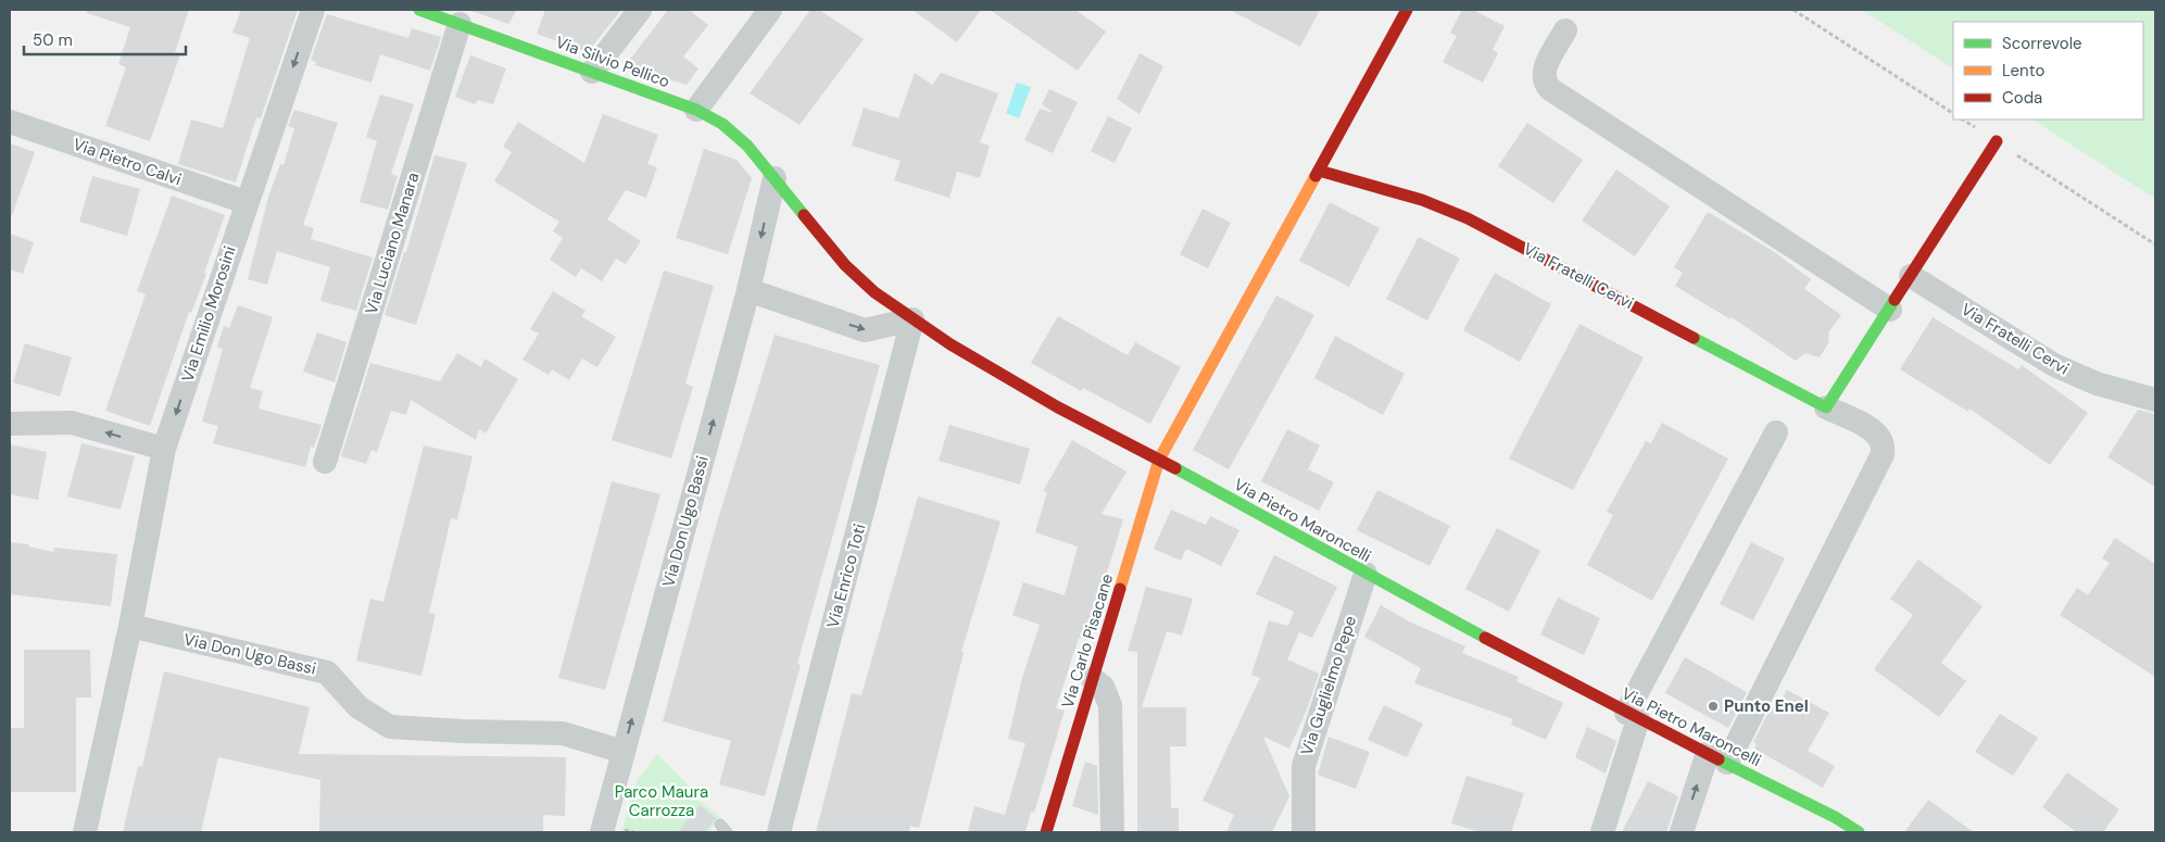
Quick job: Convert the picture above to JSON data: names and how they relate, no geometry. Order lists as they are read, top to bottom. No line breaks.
{"streets":{"street":["Via Silvio Pellico","Via Pietro Calvi","Via Luciano Manara","Via Fratelli Cervi","Via Emilio Morosini","Via Pietro Maroncelli","Via Don Ugo Bassi","Via Enrico Toti","Via Carlo Pisacane","Via Guglielmo Pepe"]},"crossings":[["Via Silvio Pellico","Via Luciano Manara"],["Via Silvio Pellico","Via Pietro Maroncelli"],["Via Silvio Pellico","Via Don Ugo Bassi"],["Via Pietro Calvi","Via Emilio Morosini"],["Via Fratelli Cervi","Via Pietro Maroncelli"],["Via Emilio Morosini","Via Don Ugo Bassi"],["Via Pietro Maroncelli","Via Don Ugo Bassi"],["Via Pietro Maroncelli","Via Enrico Toti"],["Via Pietro Maroncelli","Via Carlo Pisacane"],["Via Pietro Maroncelli","Via Guglielmo Pepe"]],"one_way":["Via Emilio Morosini"],"parks":["Parco Maura Carrozza"],"places":["Punto Enel"],"legend":["Scorrevole","Lento","Coda"],"scale_bar":"50 m"}
